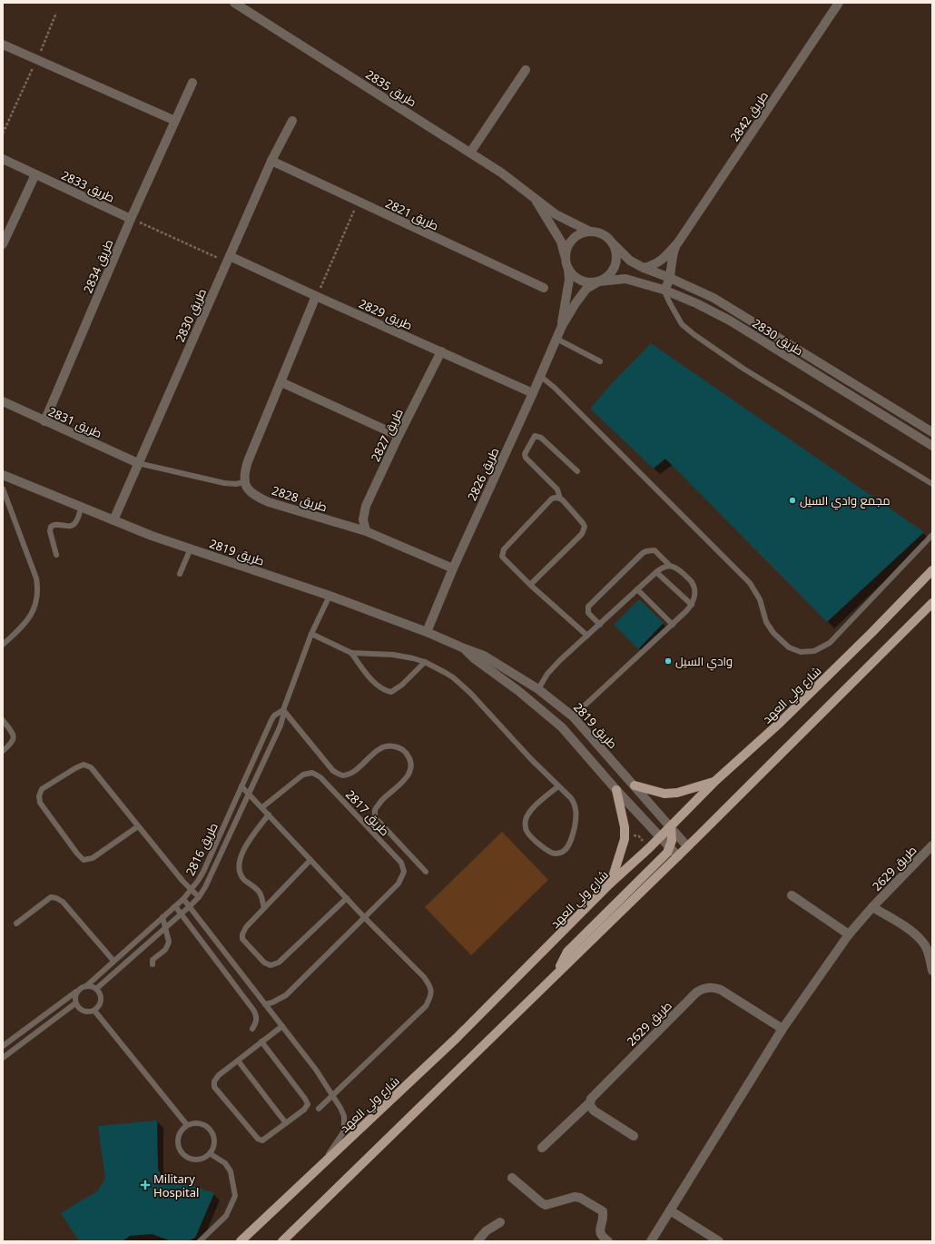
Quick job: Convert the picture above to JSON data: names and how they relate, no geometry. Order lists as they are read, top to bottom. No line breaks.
{"streets":{"main road":["شارع ولي العهد"],"street":["طريق 2835","طريق 2842","طريق 2833","طريق 2821","طريق 2834","طريق 2829","طريق 2830","طريق 2831","طريق 2827","طريق 2826","طريق 2828","طريق 2819","طريق 2629"],"lane":["طريق 2817","طريق 2816"]},"crossings":[["طريق 2835","طريق 2830"],["طريق 2835","طريق 2826"],["طريق 2842","طريق 2830"],["طريق 2833","طريق 2834"],["طريق 2821","طريق 2830"],["طريق 2834","طريق 2831"],["طريق 2829","طريق 2830"],["طريق 2829","طريق 2827"],["طريق 2829","طريق 2826"],["طريق 2830","طريق 2831"],["طريق 2830","طريق 2826"],["طريق 2830","طريق 2819"],["طريق 2827","طريق 2828"],["طريق 2826","طريق 2828"],["طريق 2826","طريق 2819"],["طريق 2819","شارع ولي العهد"],["طريق 2819","طريق 2816"]],"places":{"other":["مجمع وادي السيل","وادي السيل"],"health":["Military Hospital"]}}
